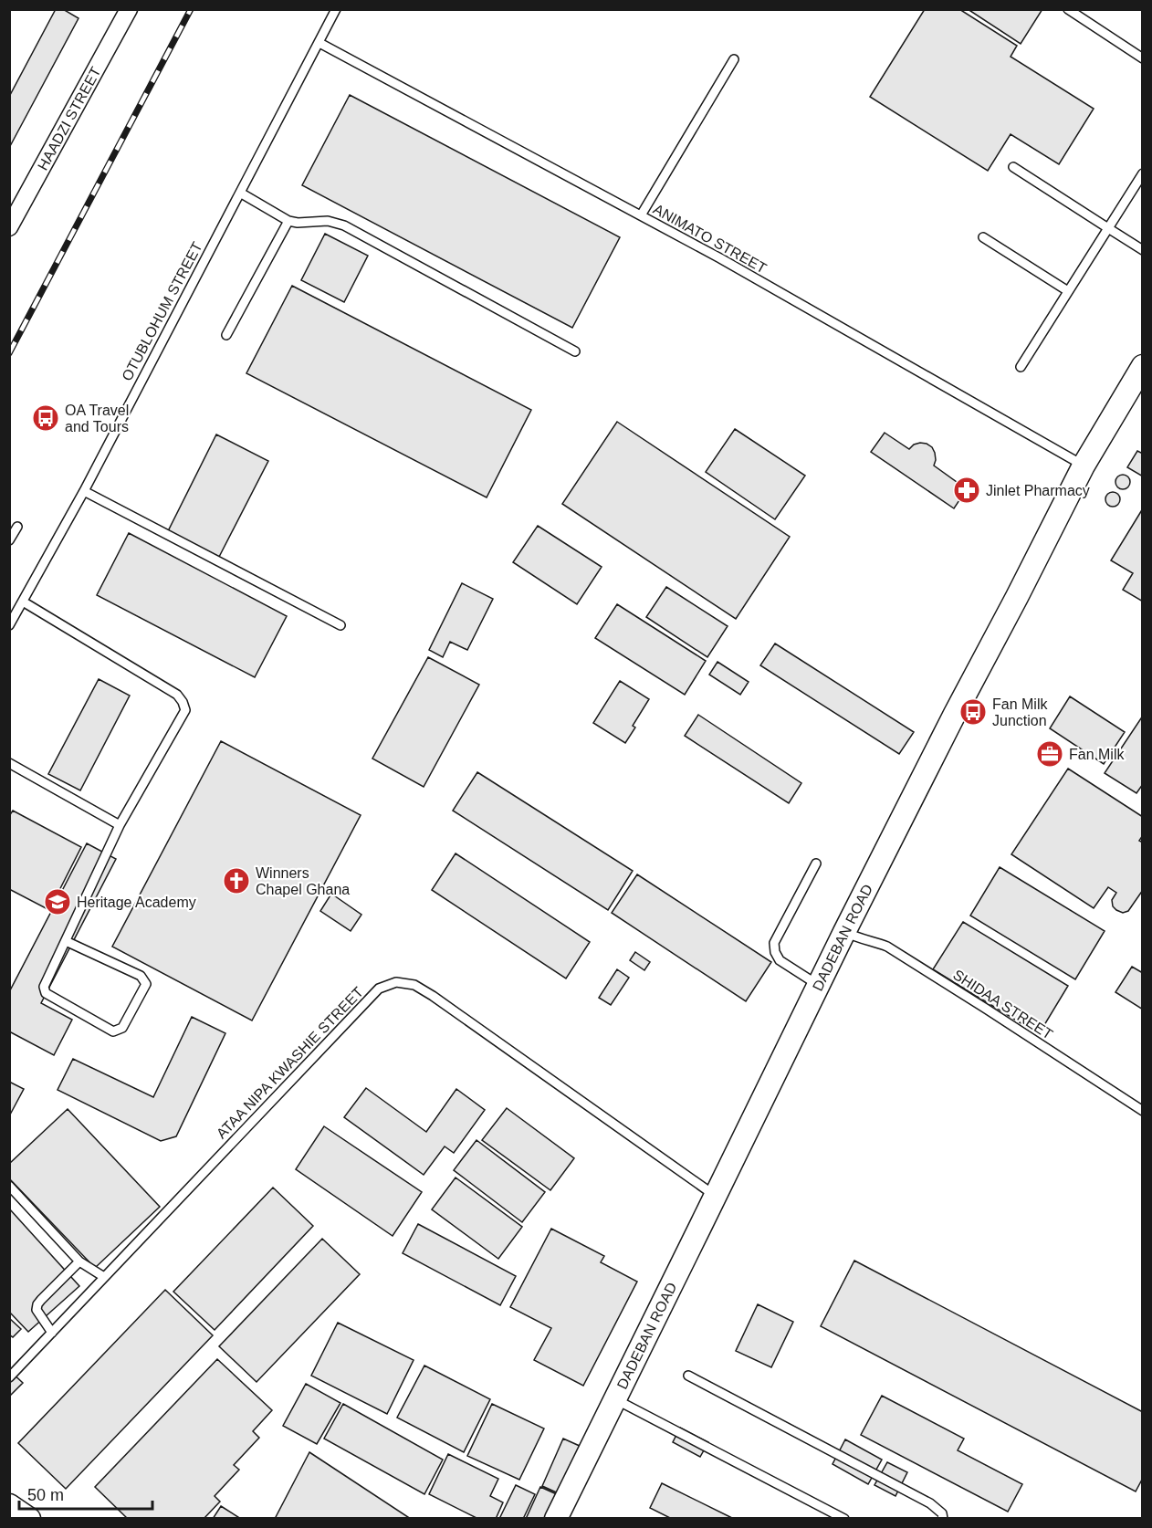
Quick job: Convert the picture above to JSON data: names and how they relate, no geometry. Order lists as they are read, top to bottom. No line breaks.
{"streets":{"street":["HAADZI STREET","DADEBAN ROAD"],"lane":["ANIMATO STREET","OTUBLOHUM STREET","SHIDAA STREET","ATAA NIPA KWASHIE STREET"]},"crossings":[["ANIMATO STREET","OTUBLOHUM STREET"],["ANIMATO STREET","DADEBAN ROAD"],["DADEBAN ROAD","SHIDAA STREET"],["DADEBAN ROAD","ATAA NIPA KWASHIE STREET"]],"places":{"bus stop":["OA Travel and Tours","Fan Milk Junction"],"pharmacy":["Jinlet Pharmacy"],"office":["Fan Milk"],"church":["Winners Chapel Ghana"],"school or university":["Heritage Academy"]},"scale_bar":"50 m"}
